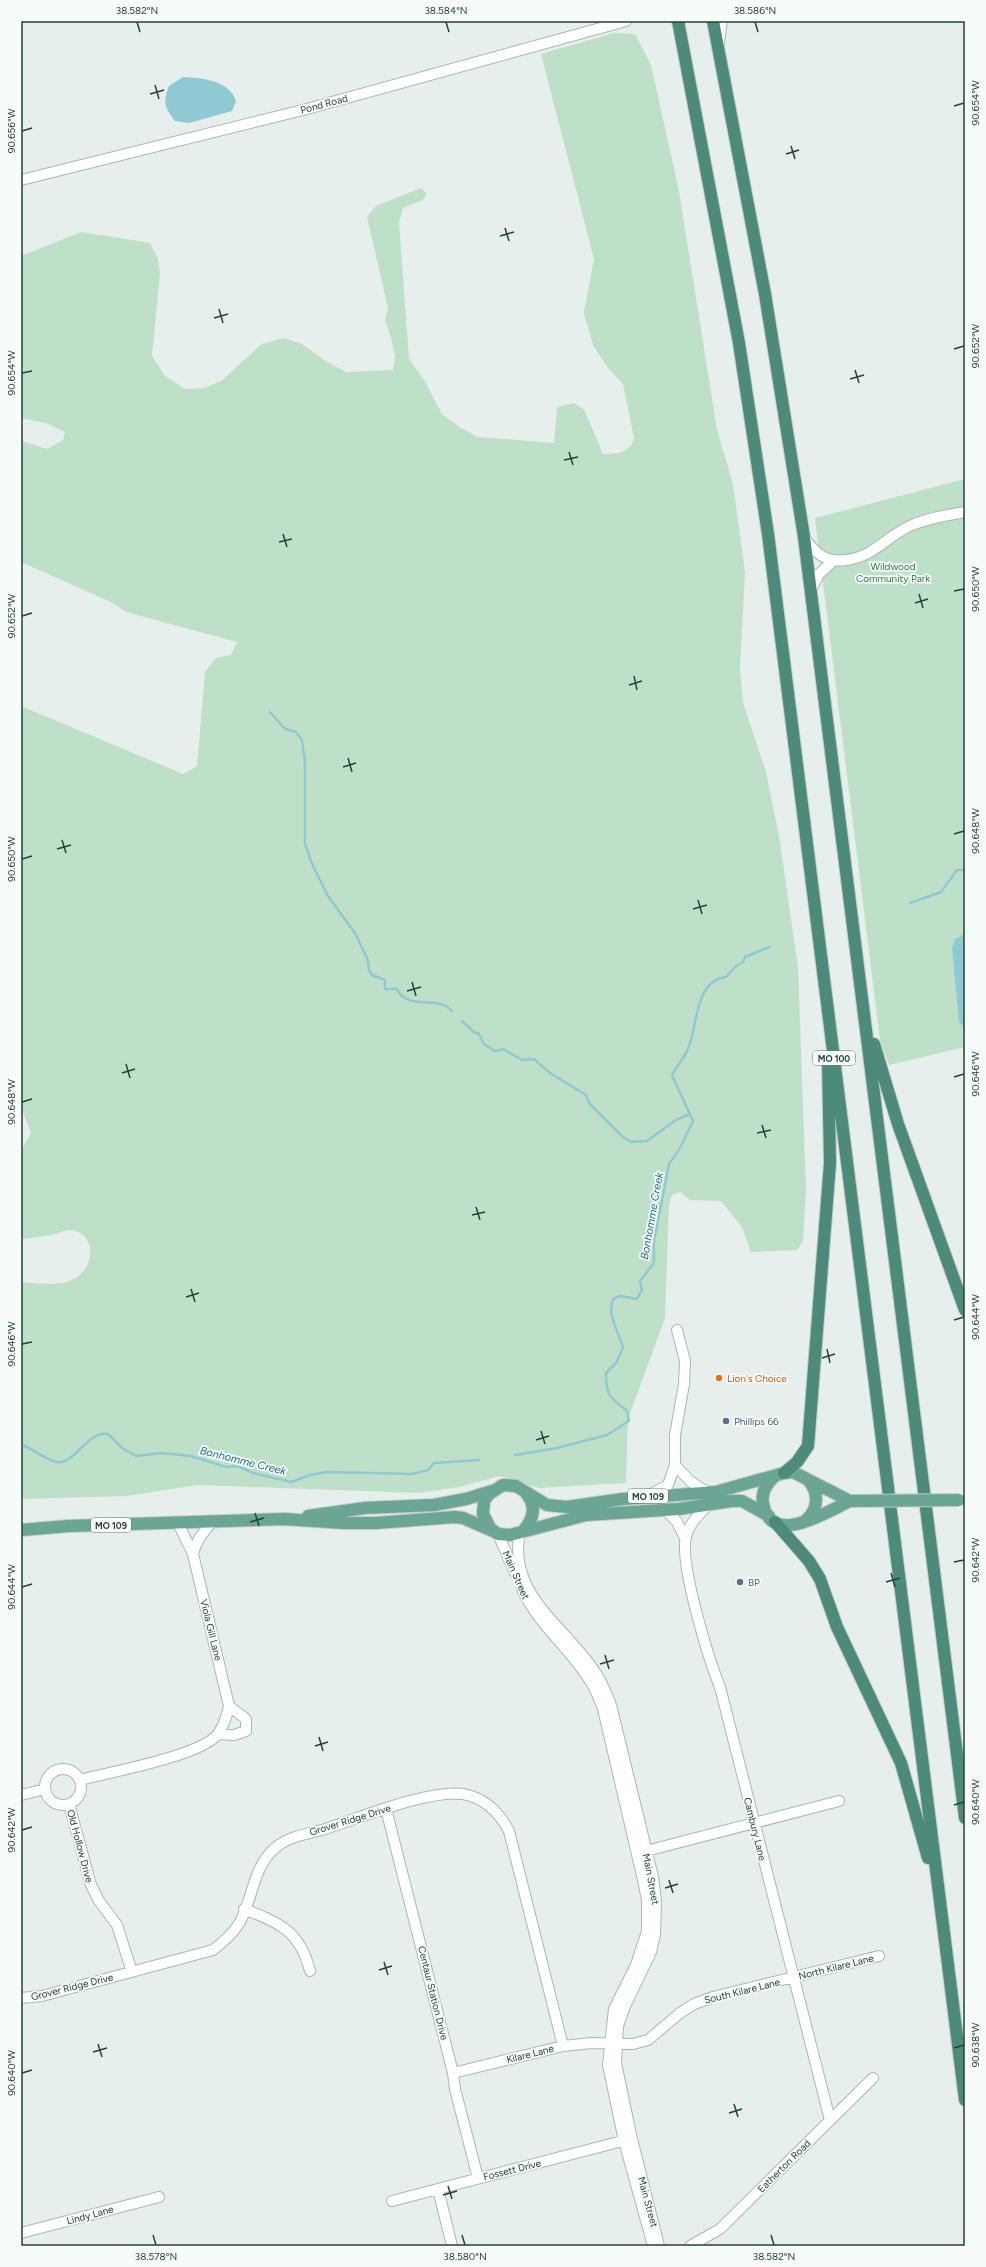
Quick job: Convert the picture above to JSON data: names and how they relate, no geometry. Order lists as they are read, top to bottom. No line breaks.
{"streets":{"highway":["MO 100"],"main road":["MO 109"],"street":["Pond Road","Main Street","Viola Gill Lane","Grover Ridge Drive","Cambury Lane","Old Hollow Drive","North Kilare Lane","South Kilare Lane","Centaur Station Drive","Kilare Lane","Eatherton Road","Fossett Drive","Lindy Lane"]},"crossings":[["MO 109","Main Street"],["MO 109","Viola Gill Lane"],["MO 109","Cambury Lane"],["Main Street","South Kilare Lane"],["Main Street","Kilare Lane"],["Main Street","Fossett Drive"],["Grover Ridge Drive","Old Hollow Drive"],["Grover Ridge Drive","Centaur Station Drive"],["Grover Ridge Drive","Kilare Lane"],["Cambury Lane","North Kilare Lane"],["Cambury Lane","South Kilare Lane"],["Cambury Lane","Eatherton Road"],["North Kilare Lane","South Kilare Lane"],["South Kilare Lane","Kilare Lane"],["Centaur Station Drive","Kilare Lane"],["Centaur Station Drive","Fossett Drive"]],"water":["Bonhomme Creek"],"parks":["Wildwood Community Park"],"places":["Lion's Choice","Phillips 66","BP"],"coordinates":["38.582°N","38.584°N","38.586°N","90.654°W","90.656°W","90.652°W","90.650°W","90.648°W","90.646°W","90.644°W","90.642°W","90.640°W","90.638°W","38.578°N","38.580°N"]}
